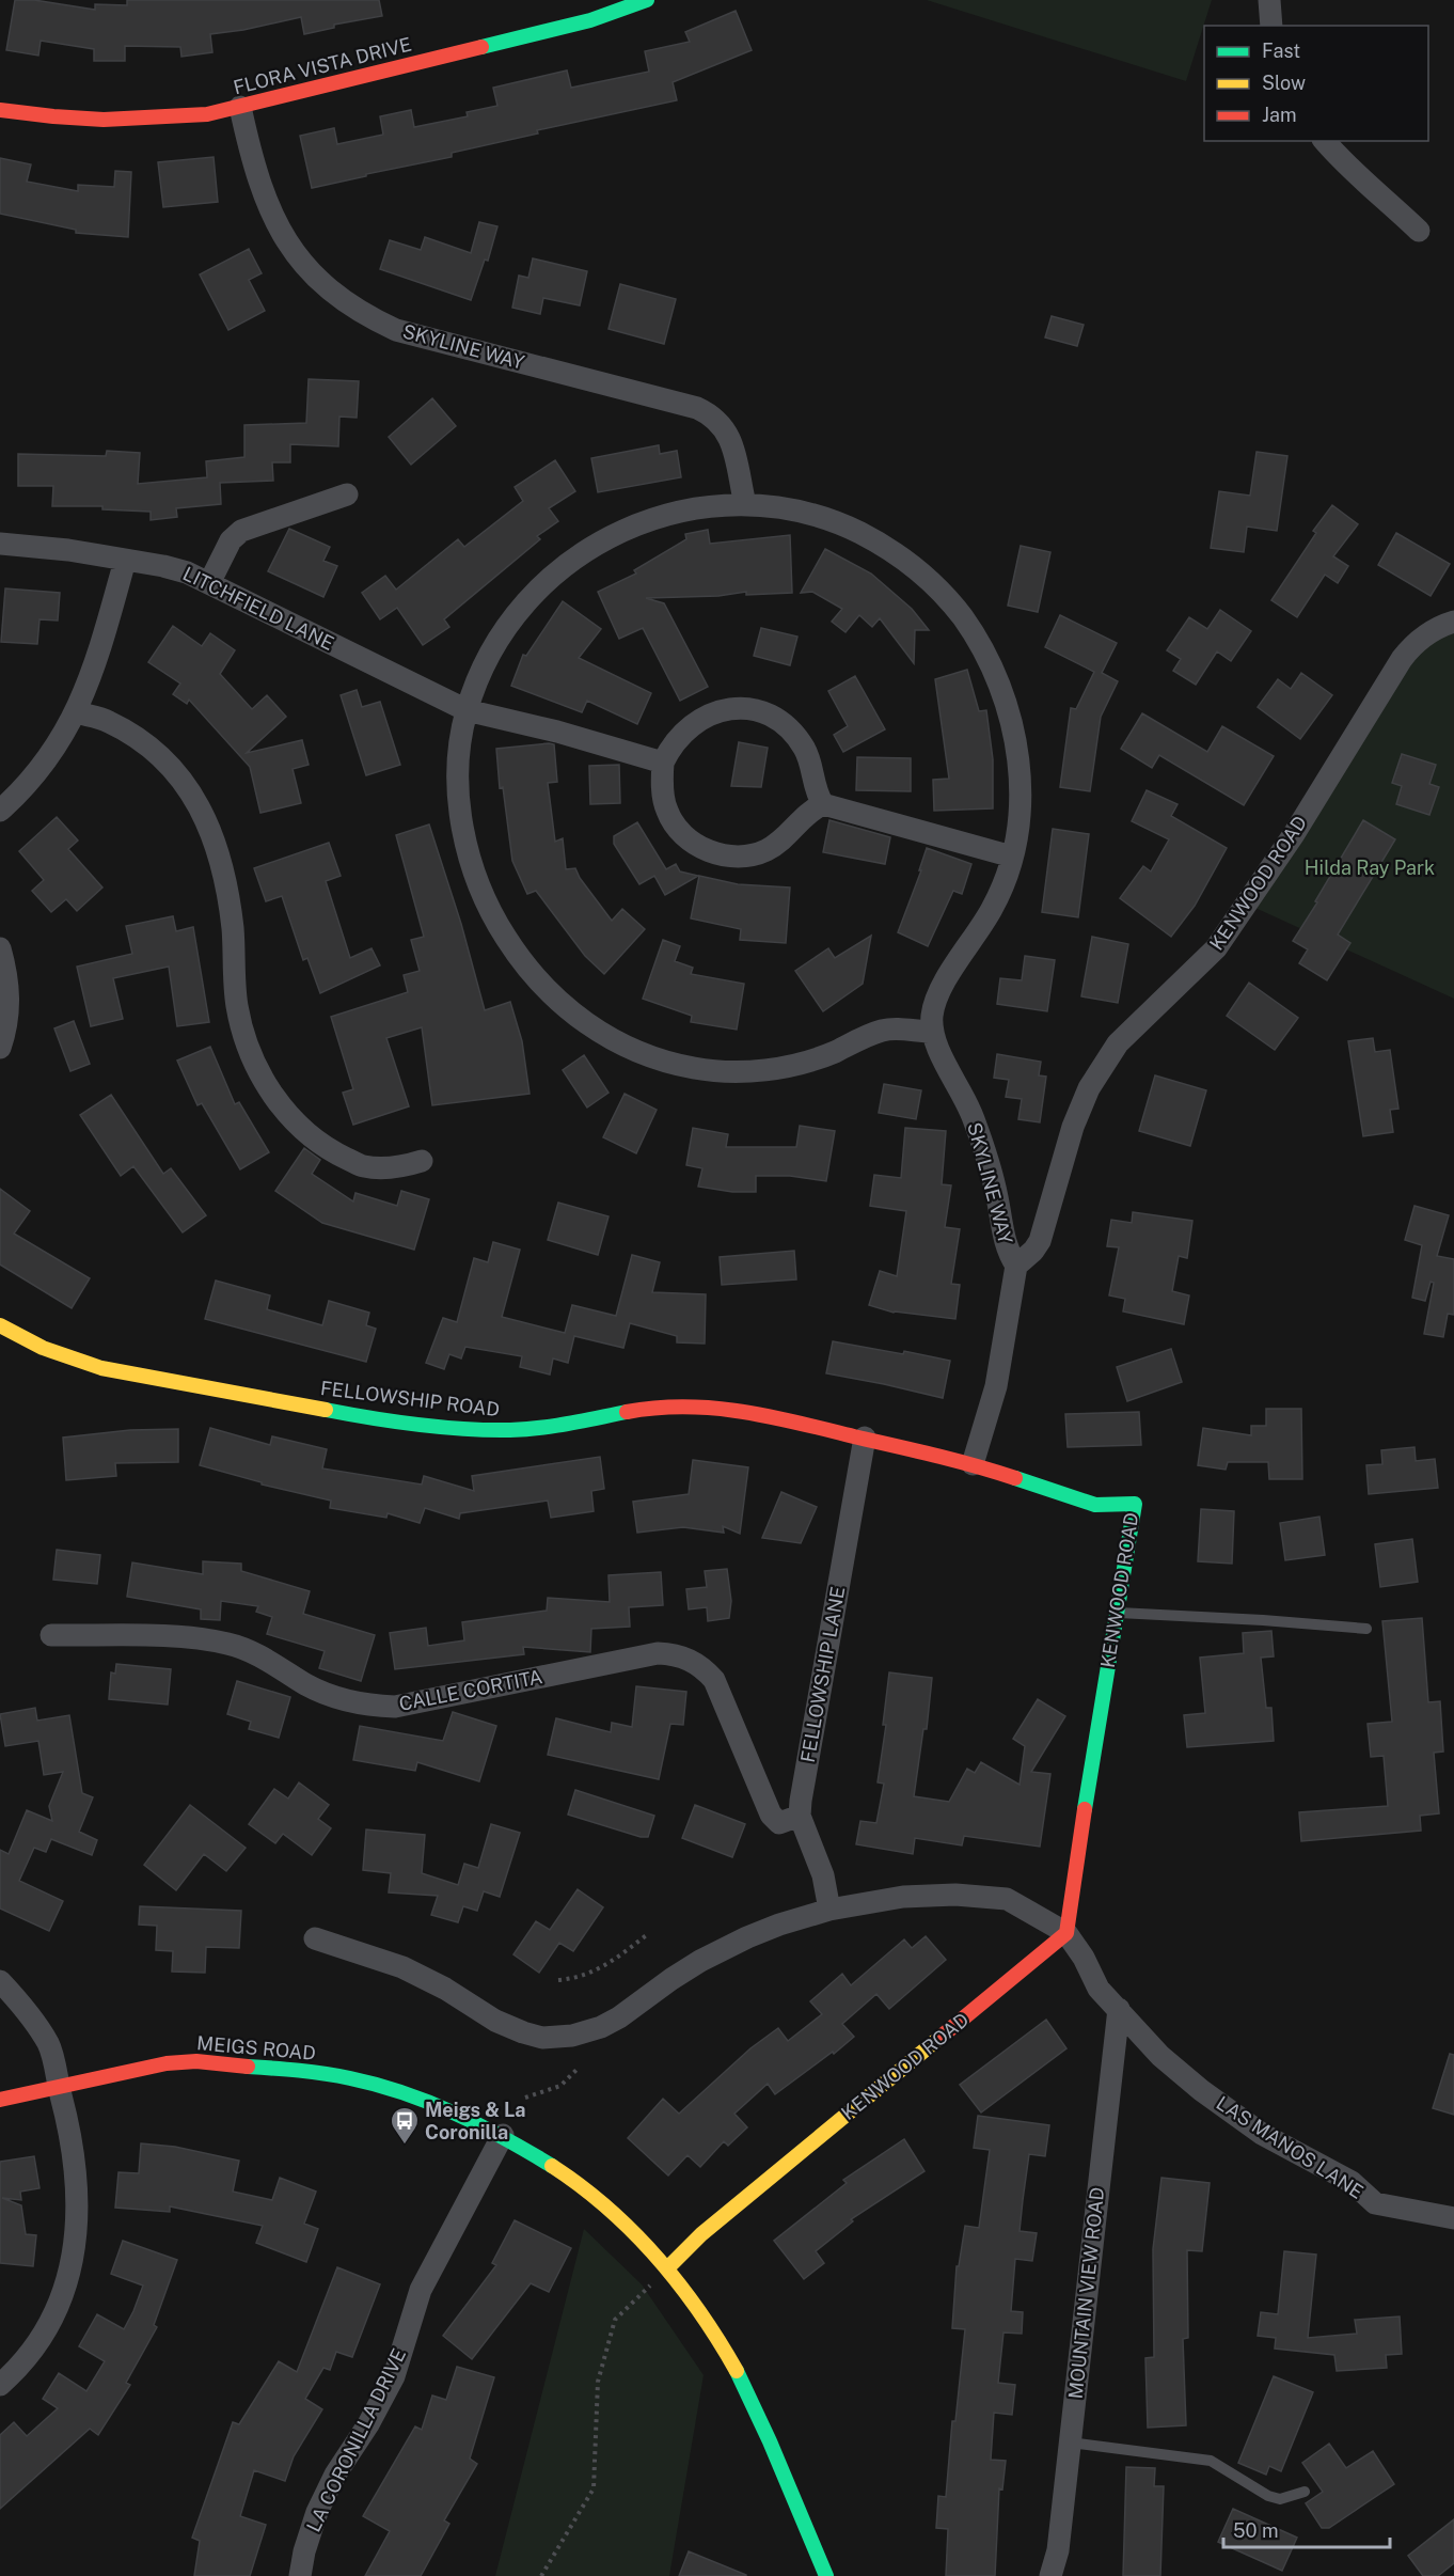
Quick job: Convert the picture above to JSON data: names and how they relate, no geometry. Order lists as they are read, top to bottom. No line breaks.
{"streets":{"street":["FLORA VISTA DRIVE","SKYLINE WAY","LITCHFIELD LANE","KENWOOD ROAD","FELLOWSHIP ROAD","FELLOWSHIP LANE","CALLE CORTITA","MEIGS ROAD","LAS MANOS LANE","MOUNTAIN VIEW ROAD","LA CORONILLA DRIVE"]},"crossings":[["FLORA VISTA DRIVE","SKYLINE WAY"],["SKYLINE WAY","KENWOOD ROAD"],["KENWOOD ROAD","FELLOWSHIP ROAD"],["KENWOOD ROAD","MEIGS ROAD"],["KENWOOD ROAD","LAS MANOS LANE"],["FELLOWSHIP ROAD","FELLOWSHIP LANE"],["FELLOWSHIP LANE","CALLE CORTITA"],["MEIGS ROAD","LA CORONILLA DRIVE"],["LAS MANOS LANE","MOUNTAIN VIEW ROAD"]],"parks":["Hilda Ray Park"],"places":{"bus stop":["Meigs & La Coronilla"]},"legend":["Fast","Slow","Jam"],"scale_bar":"50 m"}
